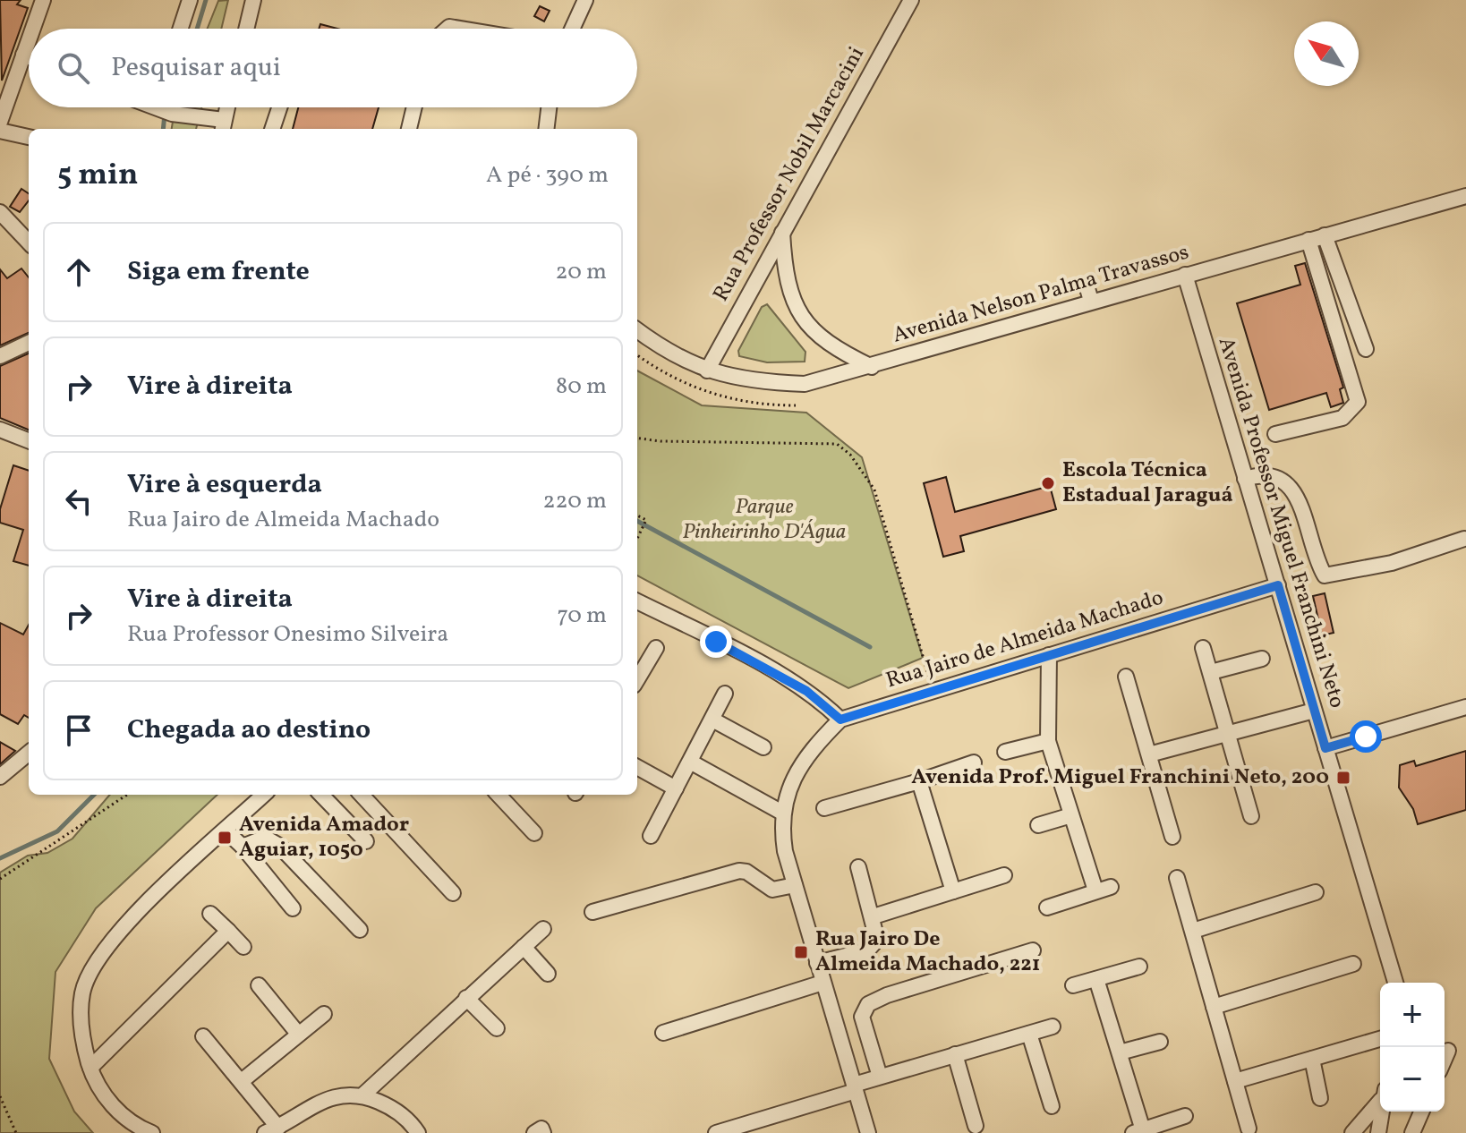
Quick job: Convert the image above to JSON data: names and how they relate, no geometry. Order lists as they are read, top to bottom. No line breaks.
{"streets":{"street":["Rua Professor Nobil Marcacini","Avenida Nelson Palma Travassos","Avenida Professor Miguel Franchini Neto","Rua Jairo de Almeida Machado"]},"crossings":[["Rua Professor Nobil Marcacini","Avenida Nelson Palma Travassos"],["Avenida Nelson Palma Travassos","Avenida Professor Miguel Franchini Neto"],["Avenida Professor Miguel Franchini Neto","Rua Jairo de Almeida Machado"]],"parks":["Parque Pinheirinho D'Água"],"places":{"other":["Escola Técnica Estadual Jaraguá"],"transit":["Avenida Prof. Miguel Franchini Neto, 200","Avenida Amador Aguiar, 1050","Rua Jairo De Almeida Machado, 221"]},"north":"top left","page":{"search":"Pesquisar aqui","heading":["5 min","A pé · 390 m"],"list":[["Siga em frente","20 m"],["Vire à direita","80 m"],["Vire à esquerda","Rua Jairo de Almeida Machado","220 m"],["Vire à direita","Rua Professor Onesimo Silveira","70 m"],"Chegada ao destino"],"map_buttons":["+","−"]}}
